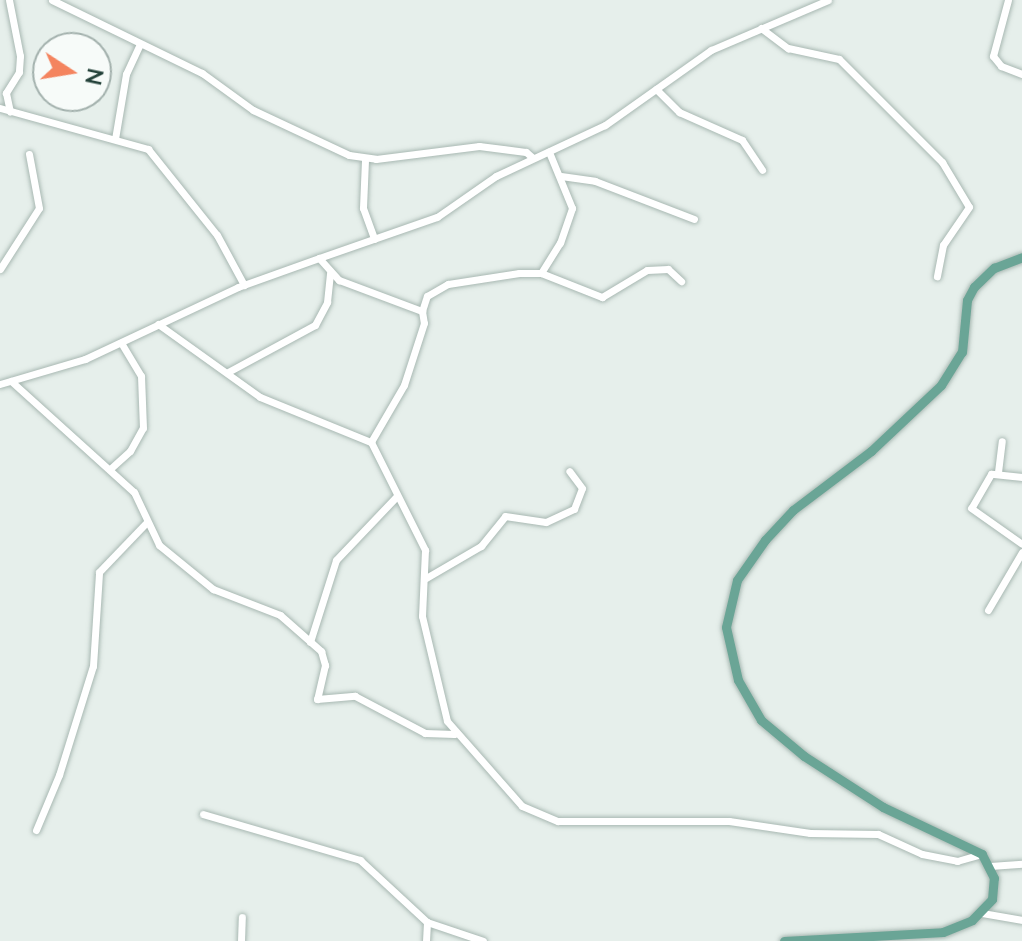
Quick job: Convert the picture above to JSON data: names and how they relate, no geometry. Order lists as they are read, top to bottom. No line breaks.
{"north":"right"}
